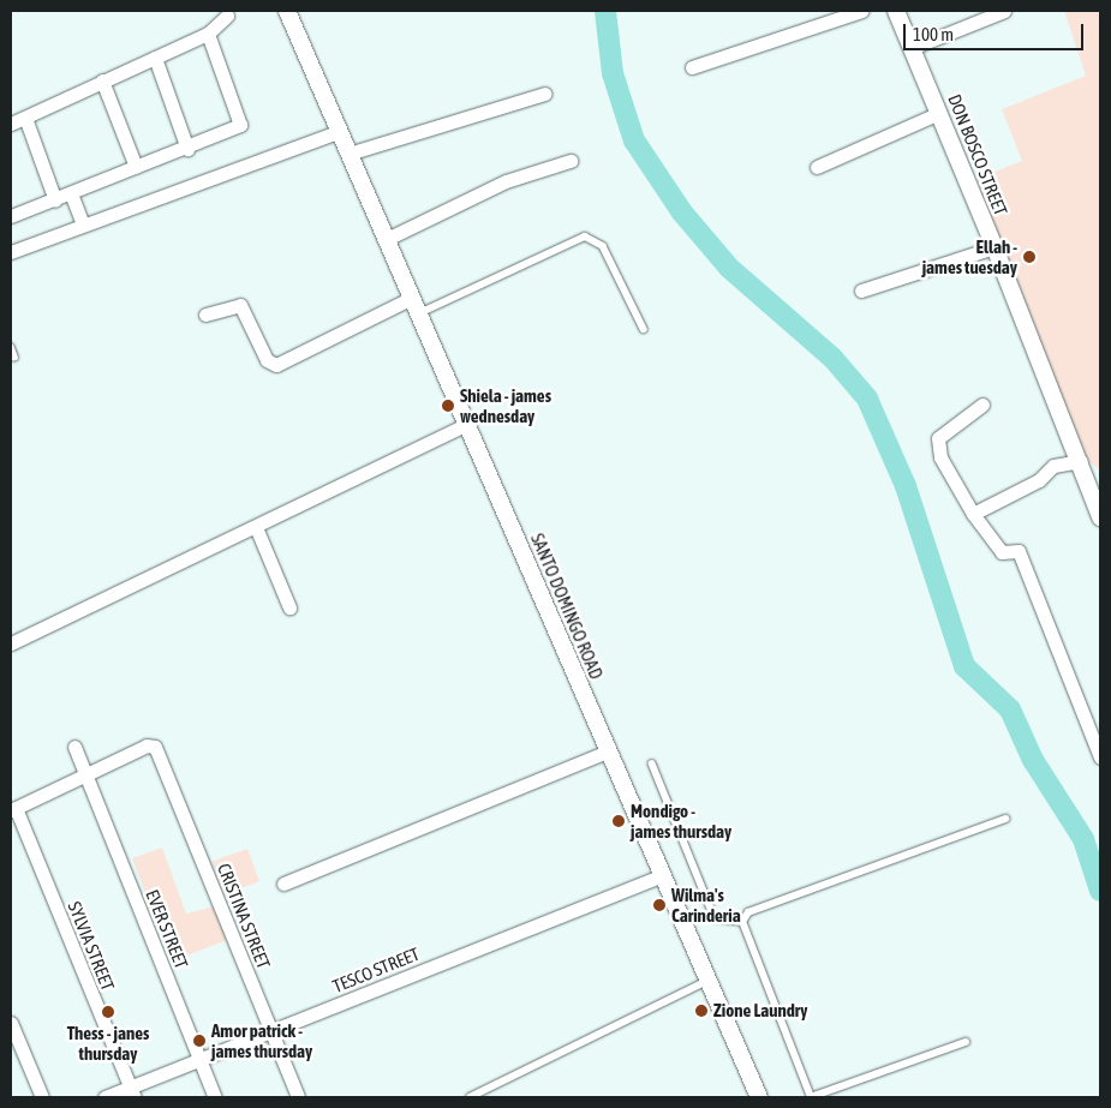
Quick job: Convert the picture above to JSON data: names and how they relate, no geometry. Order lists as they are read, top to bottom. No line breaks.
{"streets":{"street":["DON BOSCO STREET","SANTO DOMINGO ROAD","CRISTINA STREET","EVER STREET","SYLVIA STREET","TESCO STREET"]},"crossings":[["SANTO DOMINGO ROAD","TESCO STREET"],["CRISTINA STREET","EVER STREET"],["CRISTINA STREET","TESCO STREET"],["EVER STREET","TESCO STREET"],["SYLVIA STREET","TESCO STREET"]],"places":["Ellah - james tuesday","Shiela - james wednesday","Mondigo - james thursday","Wilma's Carinderia","Zione Laundry","Thess - janes thursday","Amor patrick - james thursday"],"scale_bar":"100 m"}
